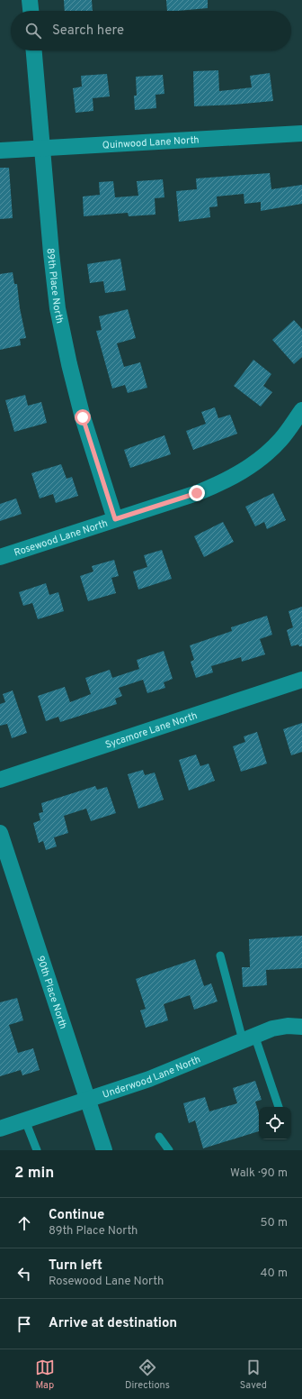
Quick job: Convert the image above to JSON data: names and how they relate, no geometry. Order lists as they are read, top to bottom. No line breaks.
{"streets":{"street":["Quinwood Lane North","89th Place North","Rosewood Lane North","Sycamore Lane North","90th Place North","Underwood Lane North"]},"crossings":[["Quinwood Lane North","89th Place North"],["89th Place North","Rosewood Lane North"],["90th Place North","Underwood Lane North"]],"page":{"search":"Search here","heading":["2 min","Walk · 90 m"],"list":[["Continue","89th Place North","50 m"],["Turn left","Rosewood Lane North","40 m"],"Arrive at destination"],"nav":["Map","Directions","Saved"]}}
